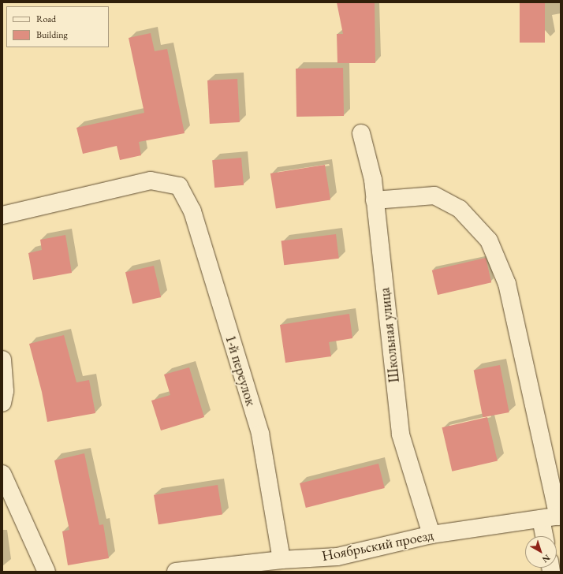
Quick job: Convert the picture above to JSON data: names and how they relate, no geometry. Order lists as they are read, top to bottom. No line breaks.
{"streets":{"street":["Школьная улица","1-й переулок","Ноябрьский проезд"]},"crossings":[["Школьная улица","Ноябрьский проезд"],["1-й переулок","Ноябрьский проезд"]],"legend":["Road","Building"],"north":"bottom right"}
